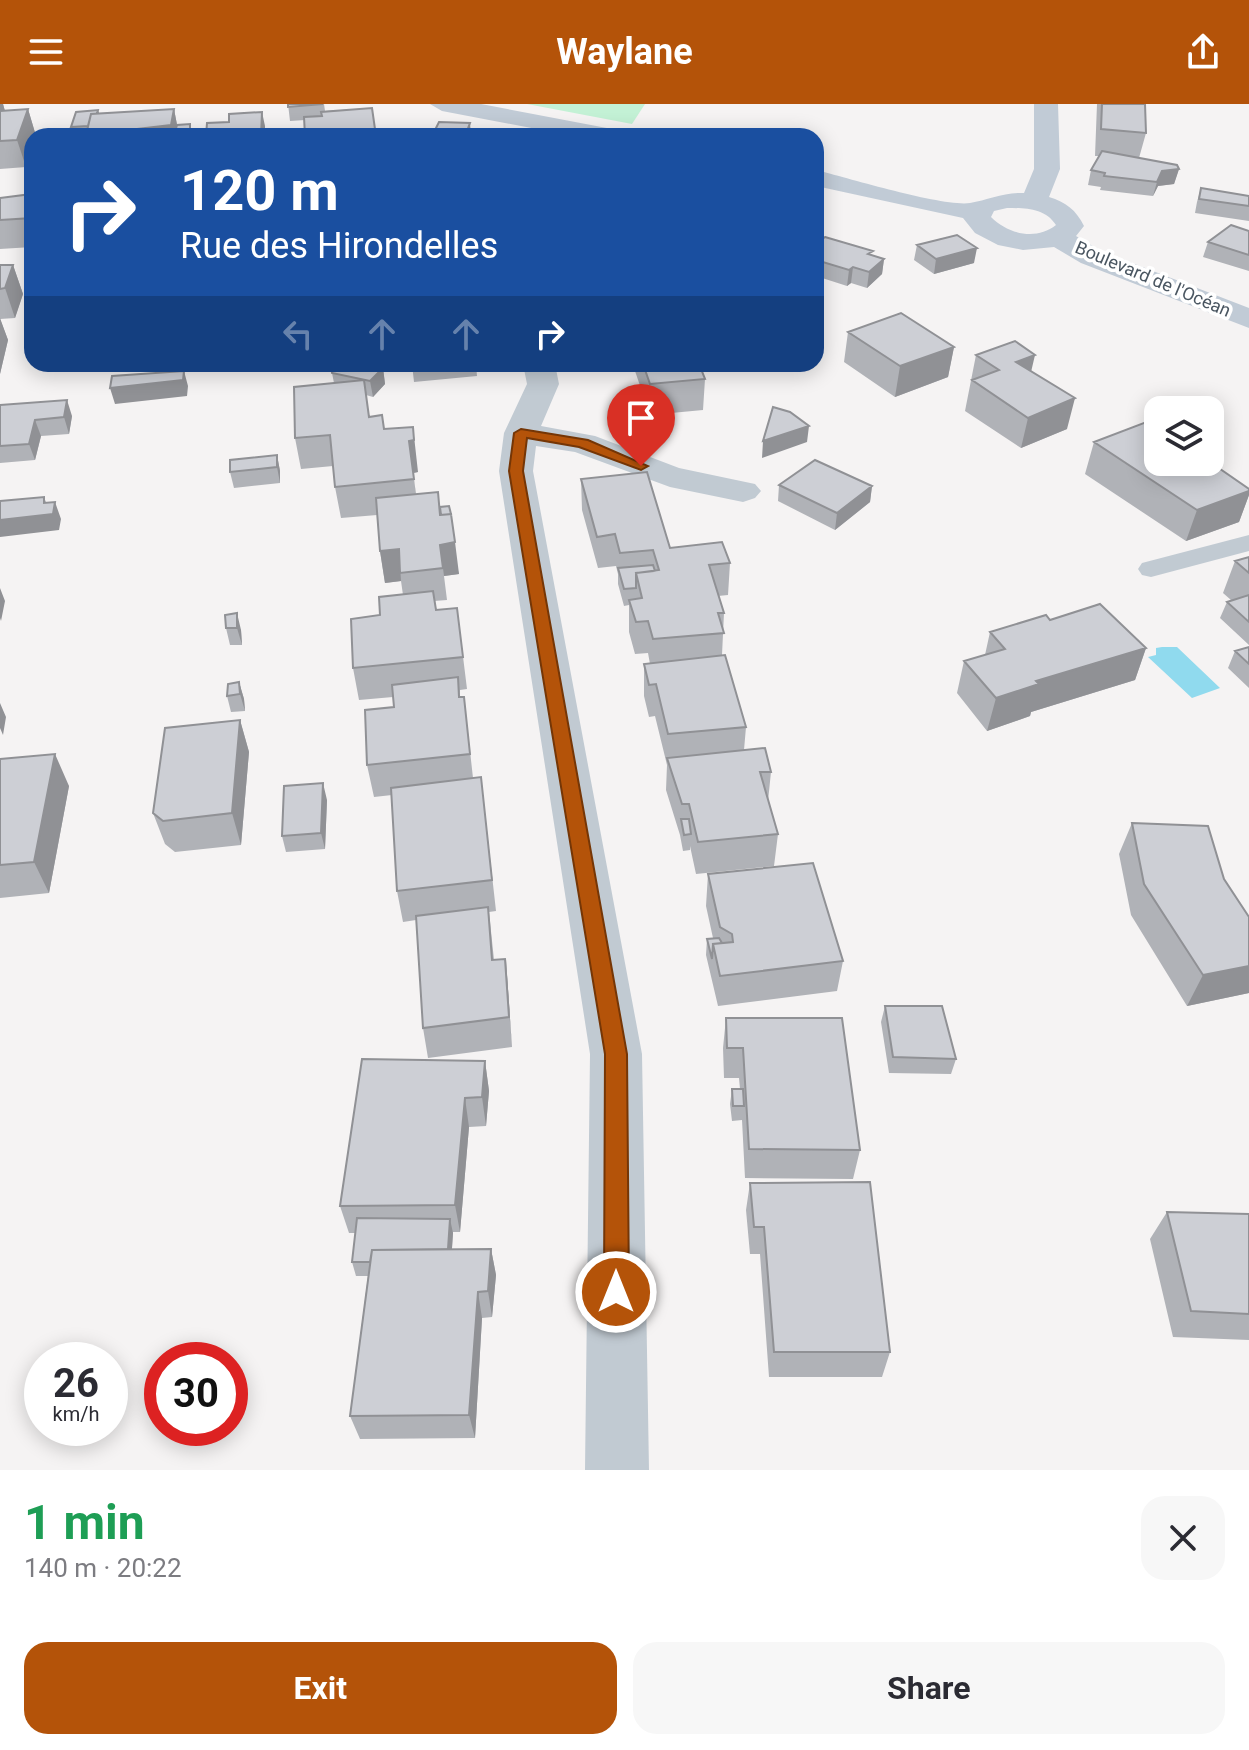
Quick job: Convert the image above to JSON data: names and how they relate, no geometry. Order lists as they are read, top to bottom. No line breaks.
{"streets":{"main road":["Boulevard de l'Océan"]},"page":{"header":"Waylane","turn":["120 m","Rue des Hirondelles"],"speed":"26 km/h","limit":"30","heading":["1 min","140 m · 20:22"],"buttons":["Exit","Share"]}}
